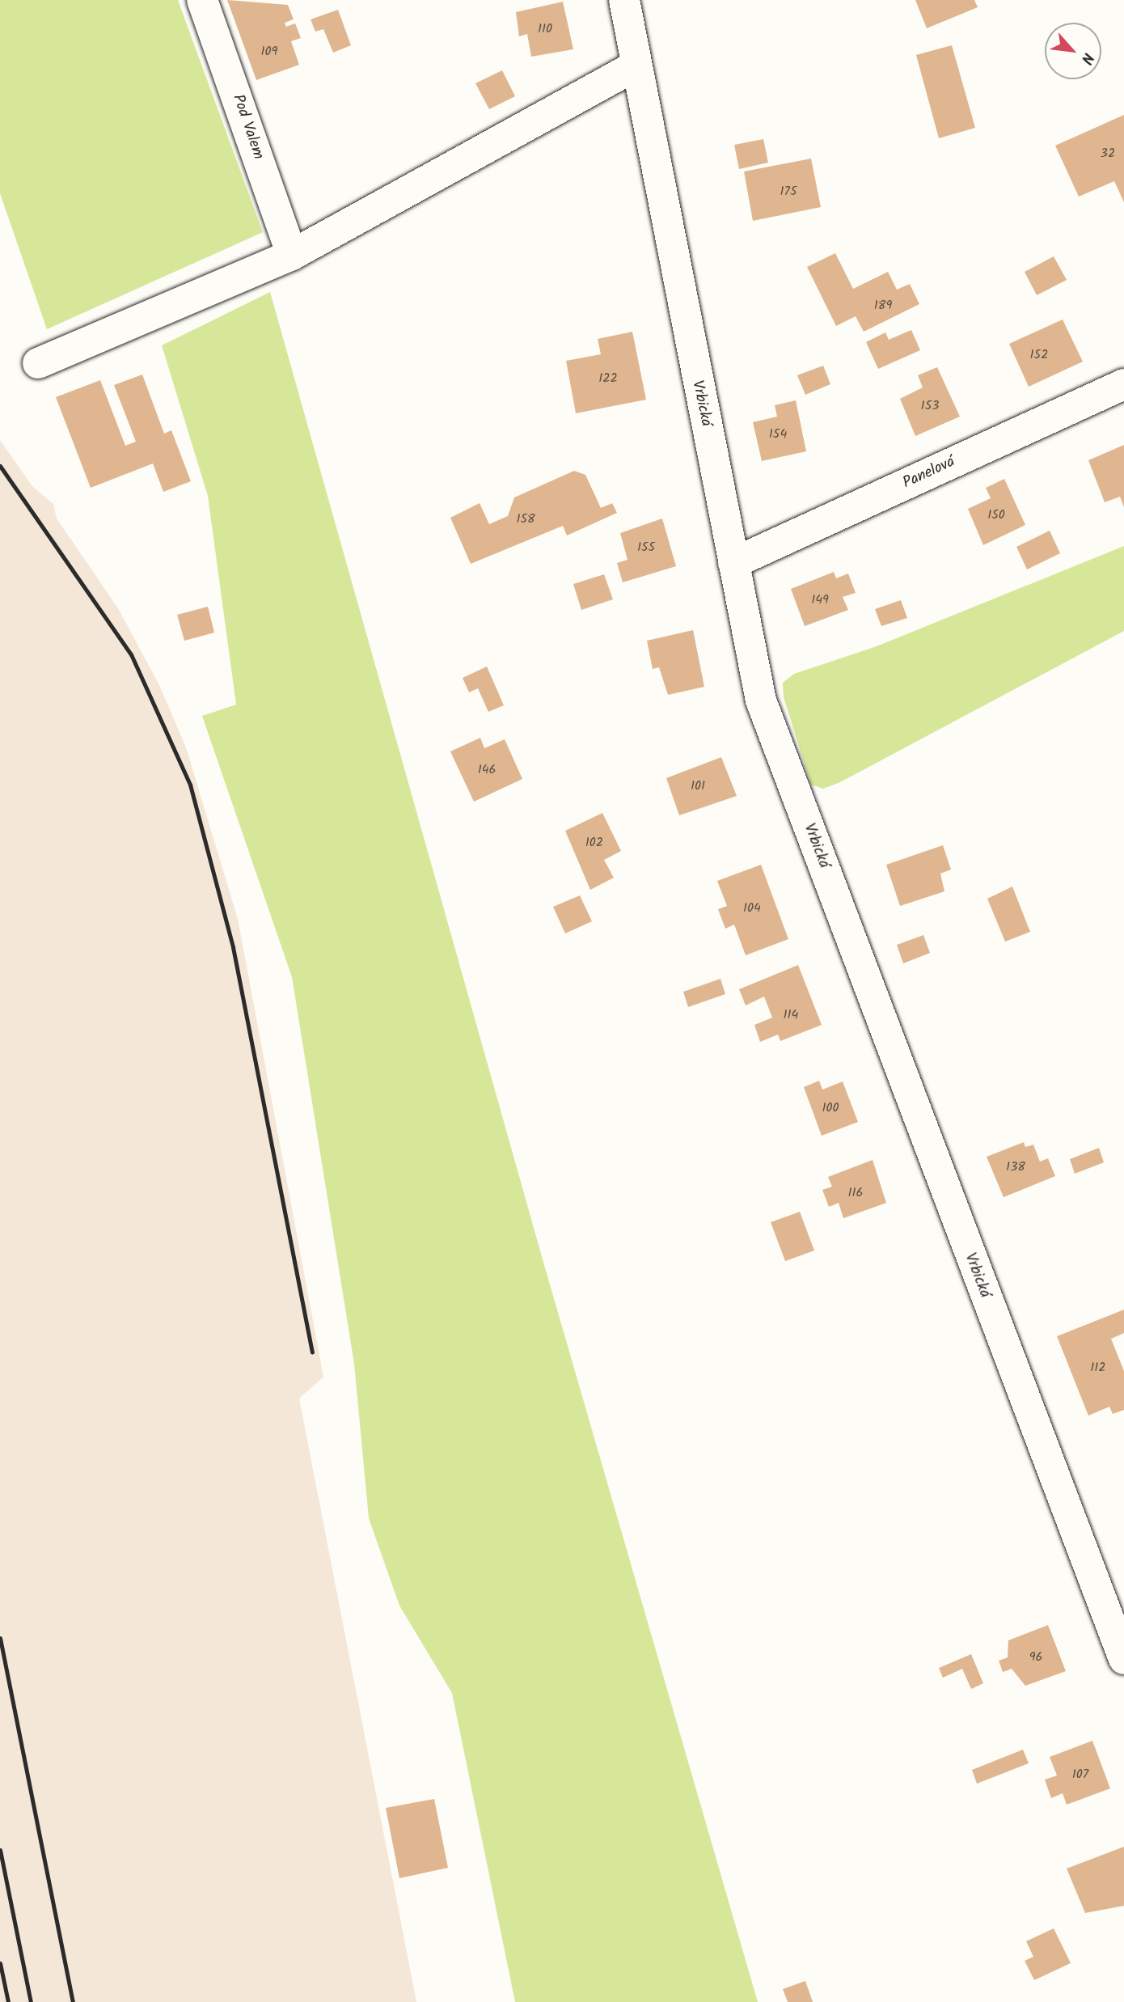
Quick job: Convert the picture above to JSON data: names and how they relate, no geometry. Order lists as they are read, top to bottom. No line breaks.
{"streets":{"street":["Pod Valem","Vrbická","Panelová"]},"crossings":[["Vrbická","Panelová"]],"house_numbers":["110","109","32","175","189","152","122","153","154","150","158","155","149","146","101","102","104","114","100","138","116","112","96","107"],"north":"bottom right"}
